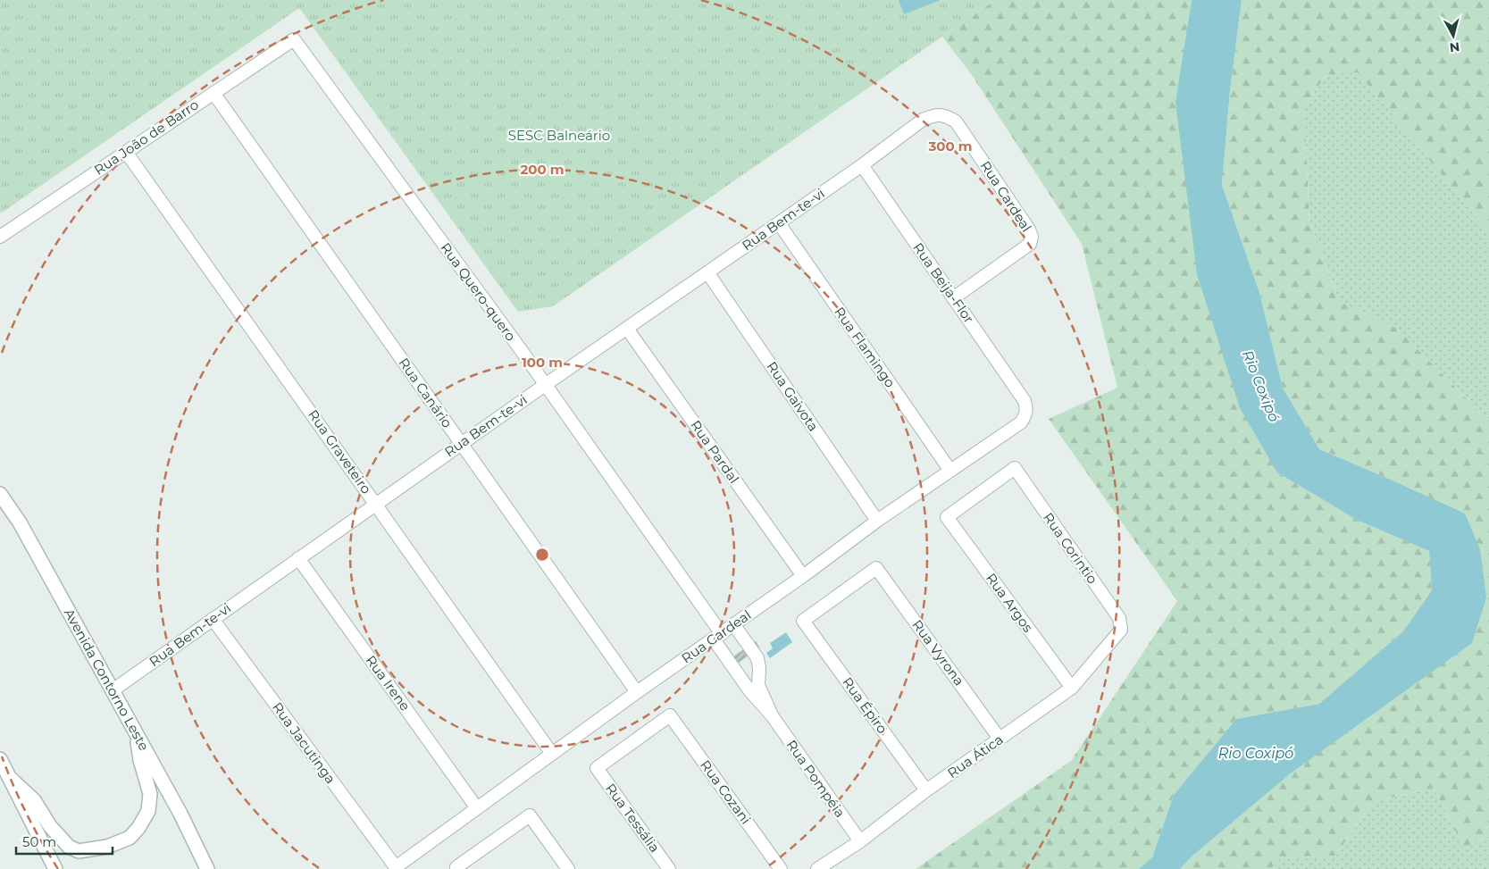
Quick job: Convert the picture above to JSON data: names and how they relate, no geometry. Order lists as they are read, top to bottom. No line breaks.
{"streets":{"street":["Rua João de Barro","Rua Cardeal","Rua Bem-te-vi","Rua Beija-Flor","Rua Quero-quero","Rua Flamingo","Rua Canário","Rua Gaivota","Rua Graveteiro","Rua Pardal","Rua Corintio","Rua Argos","Rua Vyrona","Avenida Contorno Leste","Rua Irene","Rua Épiro","Rua Jacutinga","Rua Ática","Rua Pompéia","Rua Cozani","Rua Tessália"]},"crossings":[["Rua João de Barro","Rua Quero-quero"],["Rua João de Barro","Rua Canário"],["Rua João de Barro","Rua Graveteiro"],["Rua Cardeal","Rua Bem-te-vi"],["Rua Cardeal","Rua Beija-Flor"],["Rua Cardeal","Rua Quero-quero"],["Rua Cardeal","Rua Flamingo"],["Rua Cardeal","Rua Canário"],["Rua Cardeal","Rua Gaivota"],["Rua Cardeal","Rua Graveteiro"],["Rua Cardeal","Rua Pardal"],["Rua Cardeal","Rua Irene"],["Rua Cardeal","Rua Jacutinga"],["Rua Cardeal","Rua Pompéia"],["Rua Bem-te-vi","Rua Beija-Flor"],["Rua Bem-te-vi","Rua Quero-quero"],["Rua Bem-te-vi","Rua Flamingo"],["Rua Bem-te-vi","Rua Canário"],["Rua Bem-te-vi","Rua Gaivota"],["Rua Bem-te-vi","Rua Graveteiro"],["Rua Bem-te-vi","Rua Pardal"],["Rua Bem-te-vi","Avenida Contorno Leste"],["Rua Bem-te-vi","Rua Irene"],["Rua Bem-te-vi","Rua Jacutinga"],["Rua Quero-quero","Rua Pompéia"],["Rua Corintio","Rua Argos"],["Rua Corintio","Rua Ática"],["Rua Argos","Rua Ática"],["Rua Vyrona","Rua Épiro"],["Rua Vyrona","Rua Ática"],["Rua Épiro","Rua Ática"],["Rua Ática","Rua Pompéia"],["Rua Cozani","Rua Tessália"]],"water":["Rio Coxipó"],"parks":["SESC Balneário"],"scale_bar":"50 m","north":"bottom","rings":["300 m","200 m","100 m"]}
